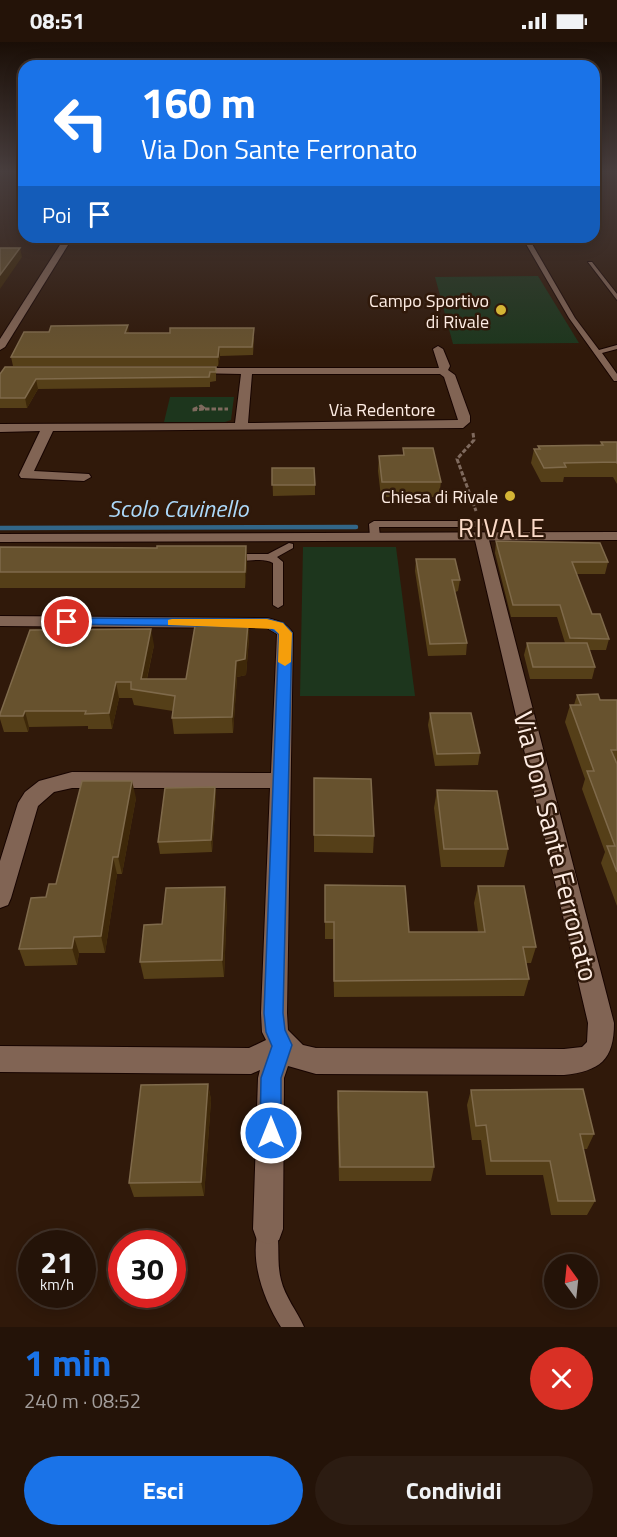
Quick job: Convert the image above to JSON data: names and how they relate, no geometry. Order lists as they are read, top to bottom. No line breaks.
{"streets":{"street":["Via Redentore","Via Don Sante Ferronato"]},"districts":["RIVALE"],"water":["Scolo Cavinello"],"places":["Campo Sportivo di Rivale","Chiesa di Rivale"],"north":"top","page":{"status":"08:51","turn":["160 m","Via Don Sante Ferronato"],"then":"Poi","speed":"21 km/h","limit":"30","heading":["1 min","240 m · 08:52"],"buttons":["Esci","Condividi"]}}
